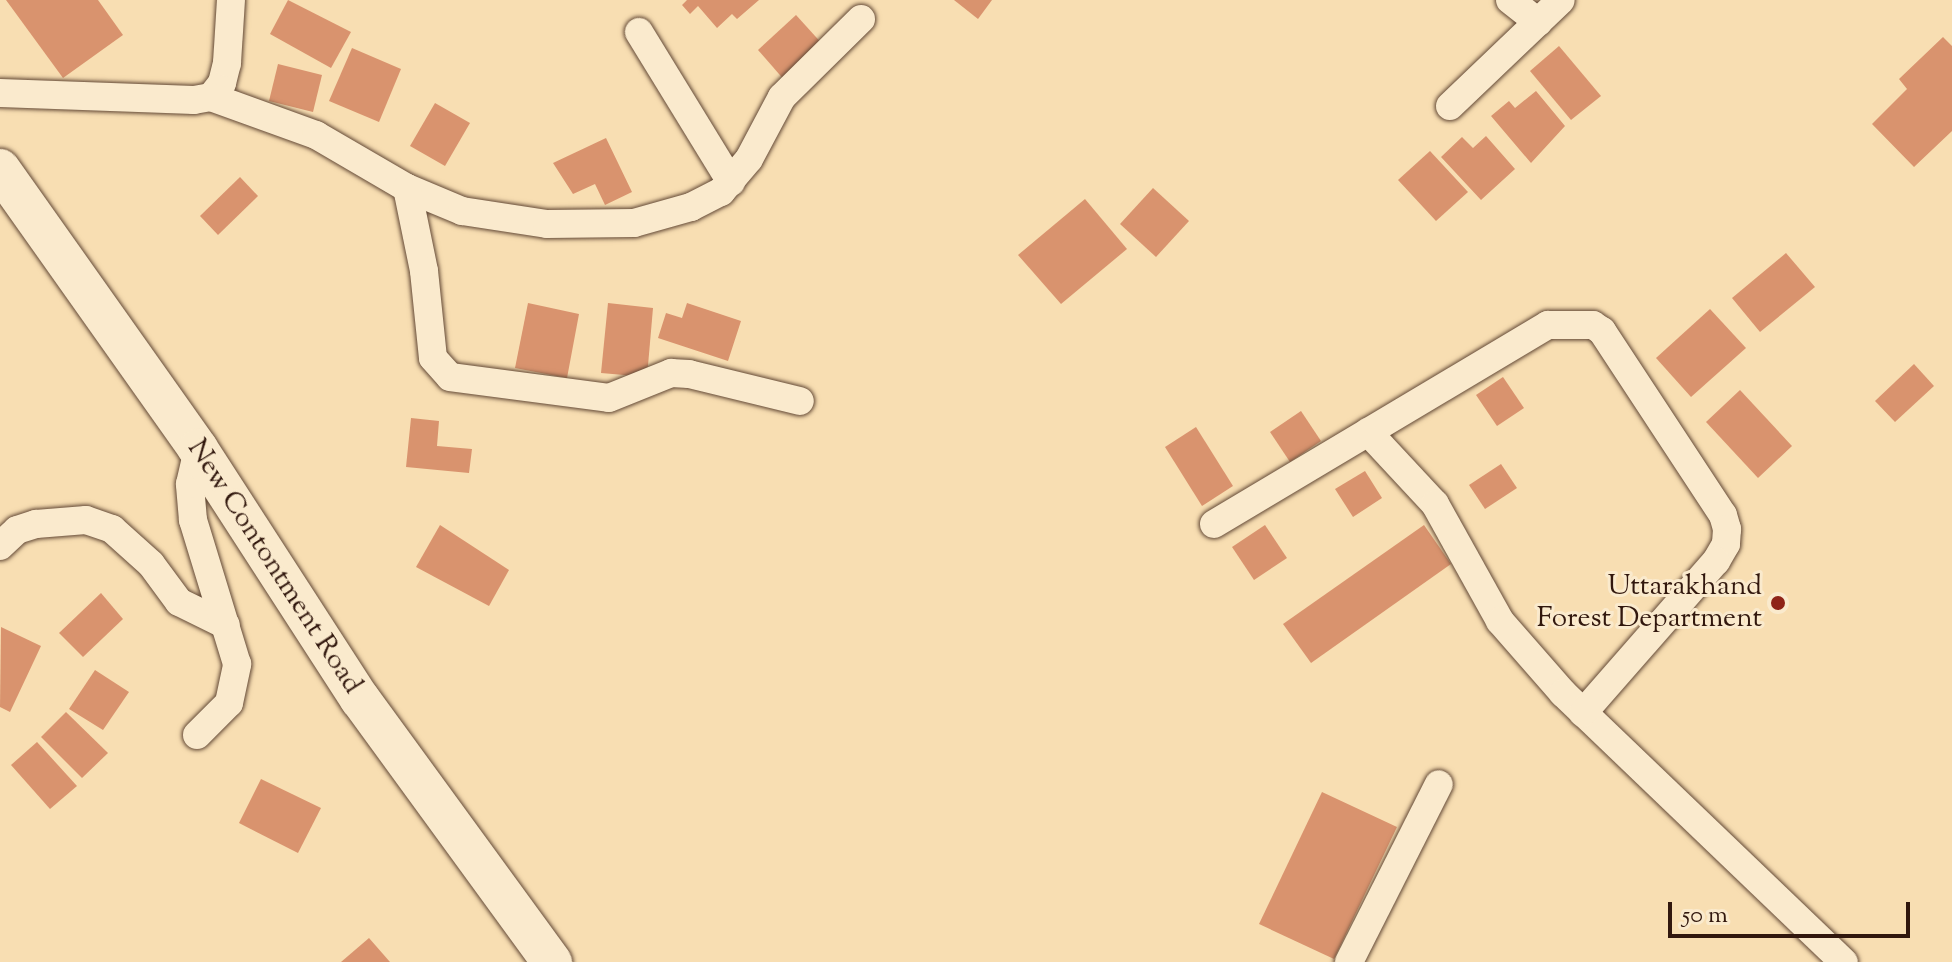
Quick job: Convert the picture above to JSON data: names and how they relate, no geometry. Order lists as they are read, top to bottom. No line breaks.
{"streets":{"street":["New Contontment Road"]},"places":["Uttarakhand Forest Department"],"scale_bar":"50 m"}
